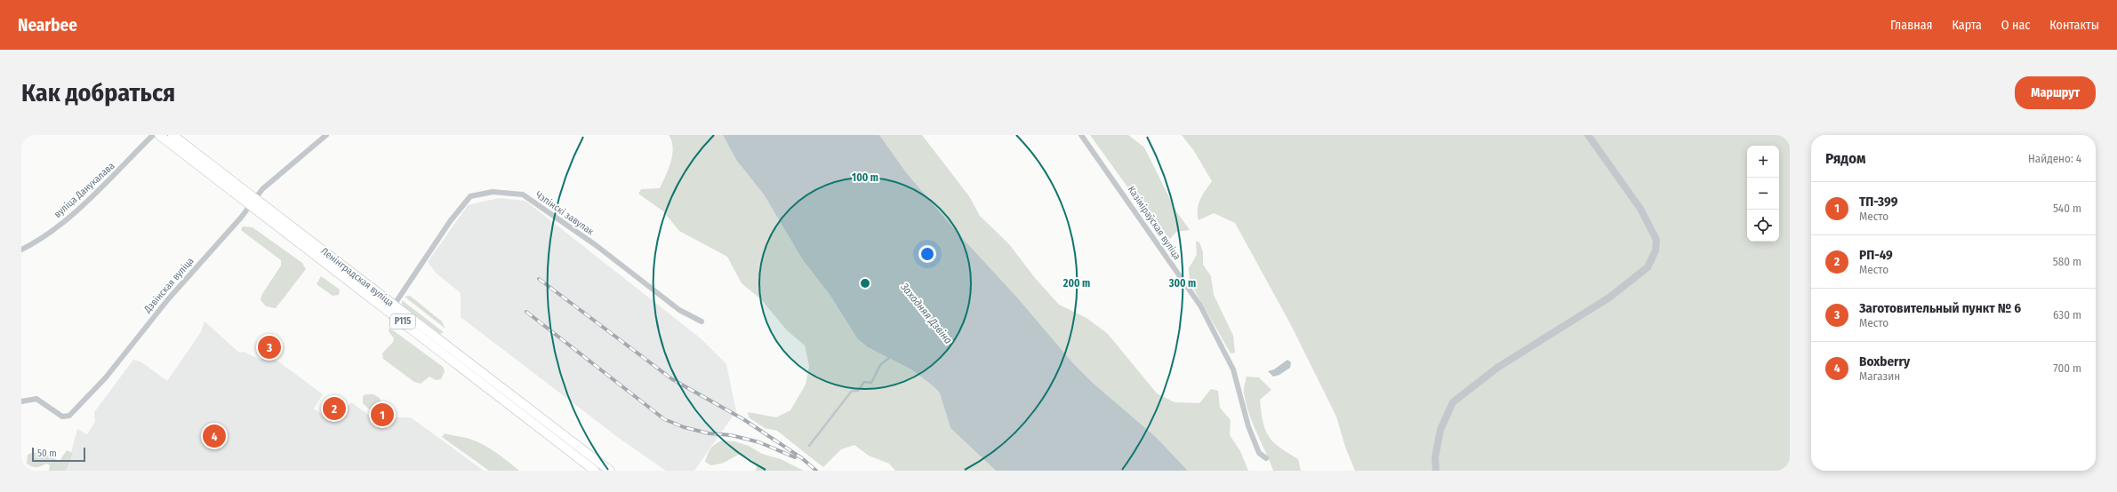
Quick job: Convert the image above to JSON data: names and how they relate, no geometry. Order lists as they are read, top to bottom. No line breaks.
{"streets":{"main road":["Ленінградская вуліца","Р115"],"street":["вуліца Данукалава","Чэпінскі завулак","Казіміраўская вуліца","Дзвінская вуліца"]},"crossings":[["Чэпінскі завулак","Ленінградская вуліца"],["Ленінградская вуліца","Дзвінская вуліца"]],"water":["Заходняя Дзвіна"],"scale_bar":"50 m","page":{"header":"Nearbee","nav":["Главная","Карта","О нас","Контакты"],"buttons":"Маршрут","title":"Как добраться","heading":["Рядом","Найдено: 4"],"map_buttons":["+","−"],"list":[{"mark":"1","name":"ТП-399","note":"Место","value":"540 m"},{"mark":"2","name":"РП-49","note":"Место","value":"580 m"},{"mark":"3","name":"Заготовительный пункт № 6","note":"Место","value":"630 m"},{"mark":"4","name":"Boxberry","note":"Магазин","value":"700 m"}],"pins":["3","2","1","4"],"scale":"50 m"},"rings":["100 m","200 m","300 m"]}
